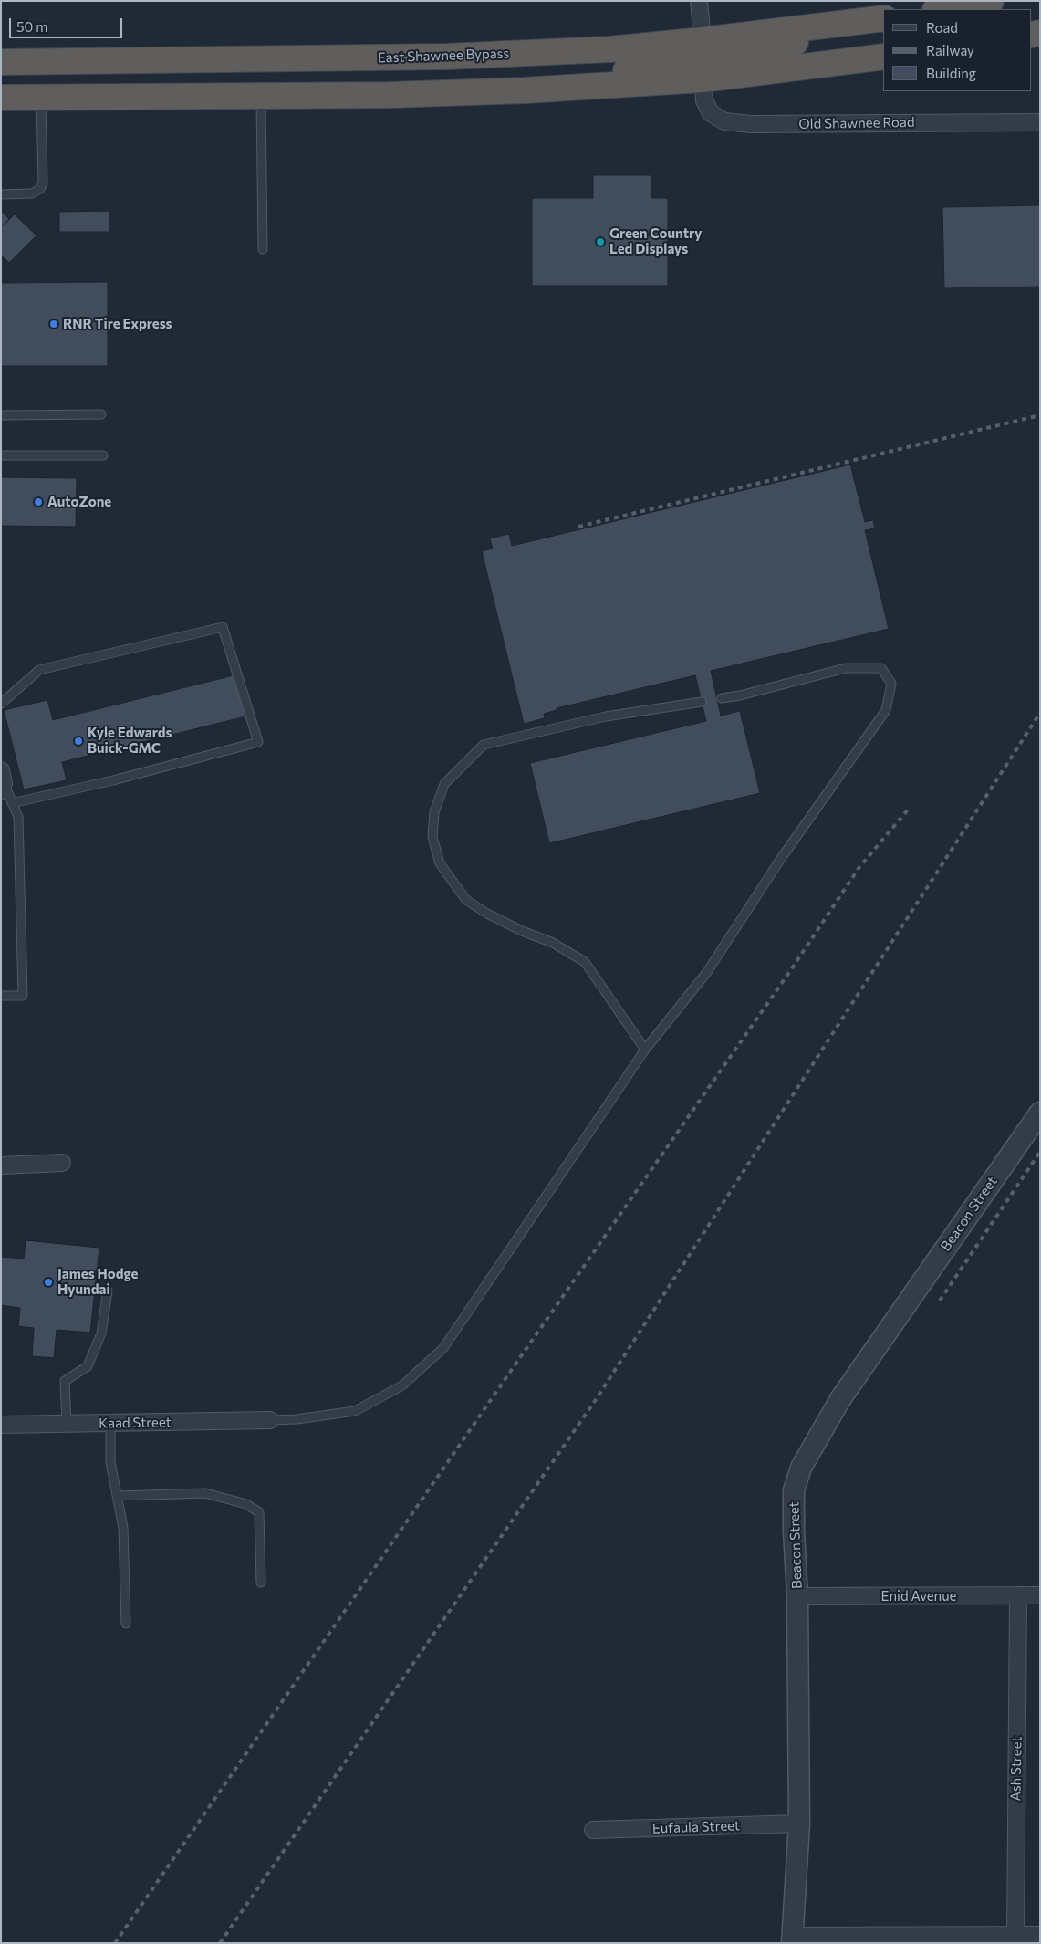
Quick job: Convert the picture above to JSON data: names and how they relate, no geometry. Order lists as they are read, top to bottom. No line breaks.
{"streets":{"highway":["East Shawnee Bypass"],"street":["Old Shawnee Road","Beacon Street","Kaad Street","Enid Avenue","Ash Street","Eufaula Street"]},"crossings":[["Beacon Street","Enid Avenue"],["Beacon Street","Eufaula Street"],["Enid Avenue","Ash Street"]],"places":["Green Country Led Displays","RNR Tire Express","AutoZone","Kyle Edwards Buick-GMC","James Hodge Hyundai"],"legend":["Road","Railway","Building"],"scale_bar":"50 m"}
